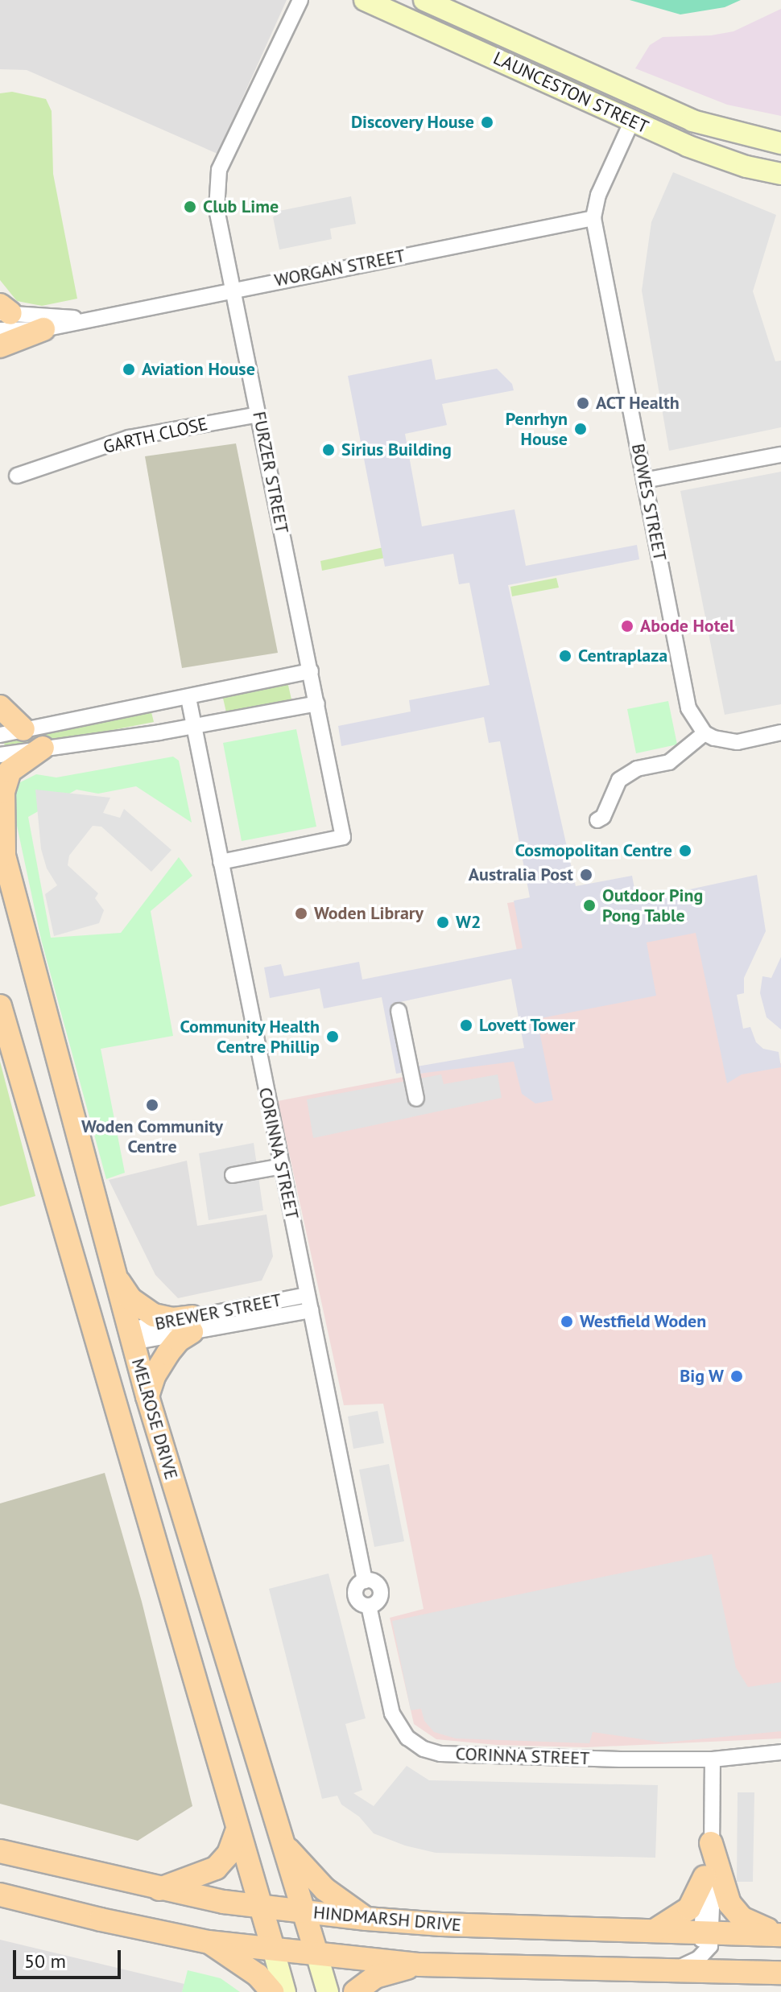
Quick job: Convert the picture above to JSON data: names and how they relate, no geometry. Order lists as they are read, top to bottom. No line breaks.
{"streets":{"main road":["LAUNCESTON STREET","MELROSE DRIVE","HINDMARSH DRIVE"],"street":["WORGAN STREET","GARTH CLOSE","FURZER STREET","BOWES STREET","CORINNA STREET","BREWER STREET"]},"crossings":[["LAUNCESTON STREET","BOWES STREET"],["WORGAN STREET","FURZER STREET"],["WORGAN STREET","BOWES STREET"],["GARTH CLOSE","FURZER STREET"],["FURZER STREET","CORINNA STREET"],["CORINNA STREET","BREWER STREET"],["BREWER STREET","MELROSE DRIVE"],["MELROSE DRIVE","HINDMARSH DRIVE"]],"places":["Discovery House","Club Lime","Aviation House","ACT Health","Penrhyn House","Sirius Building","Abode Hotel","Centraplaza","Cosmopolitan Centre","Australia Post","Outdoor Ping Pong Table","Woden Library","W2","Lovett Tower","Community Health Centre Phillip","Woden Community Centre","Westfield Woden","Big W"],"scale_bar":"50 m"}
